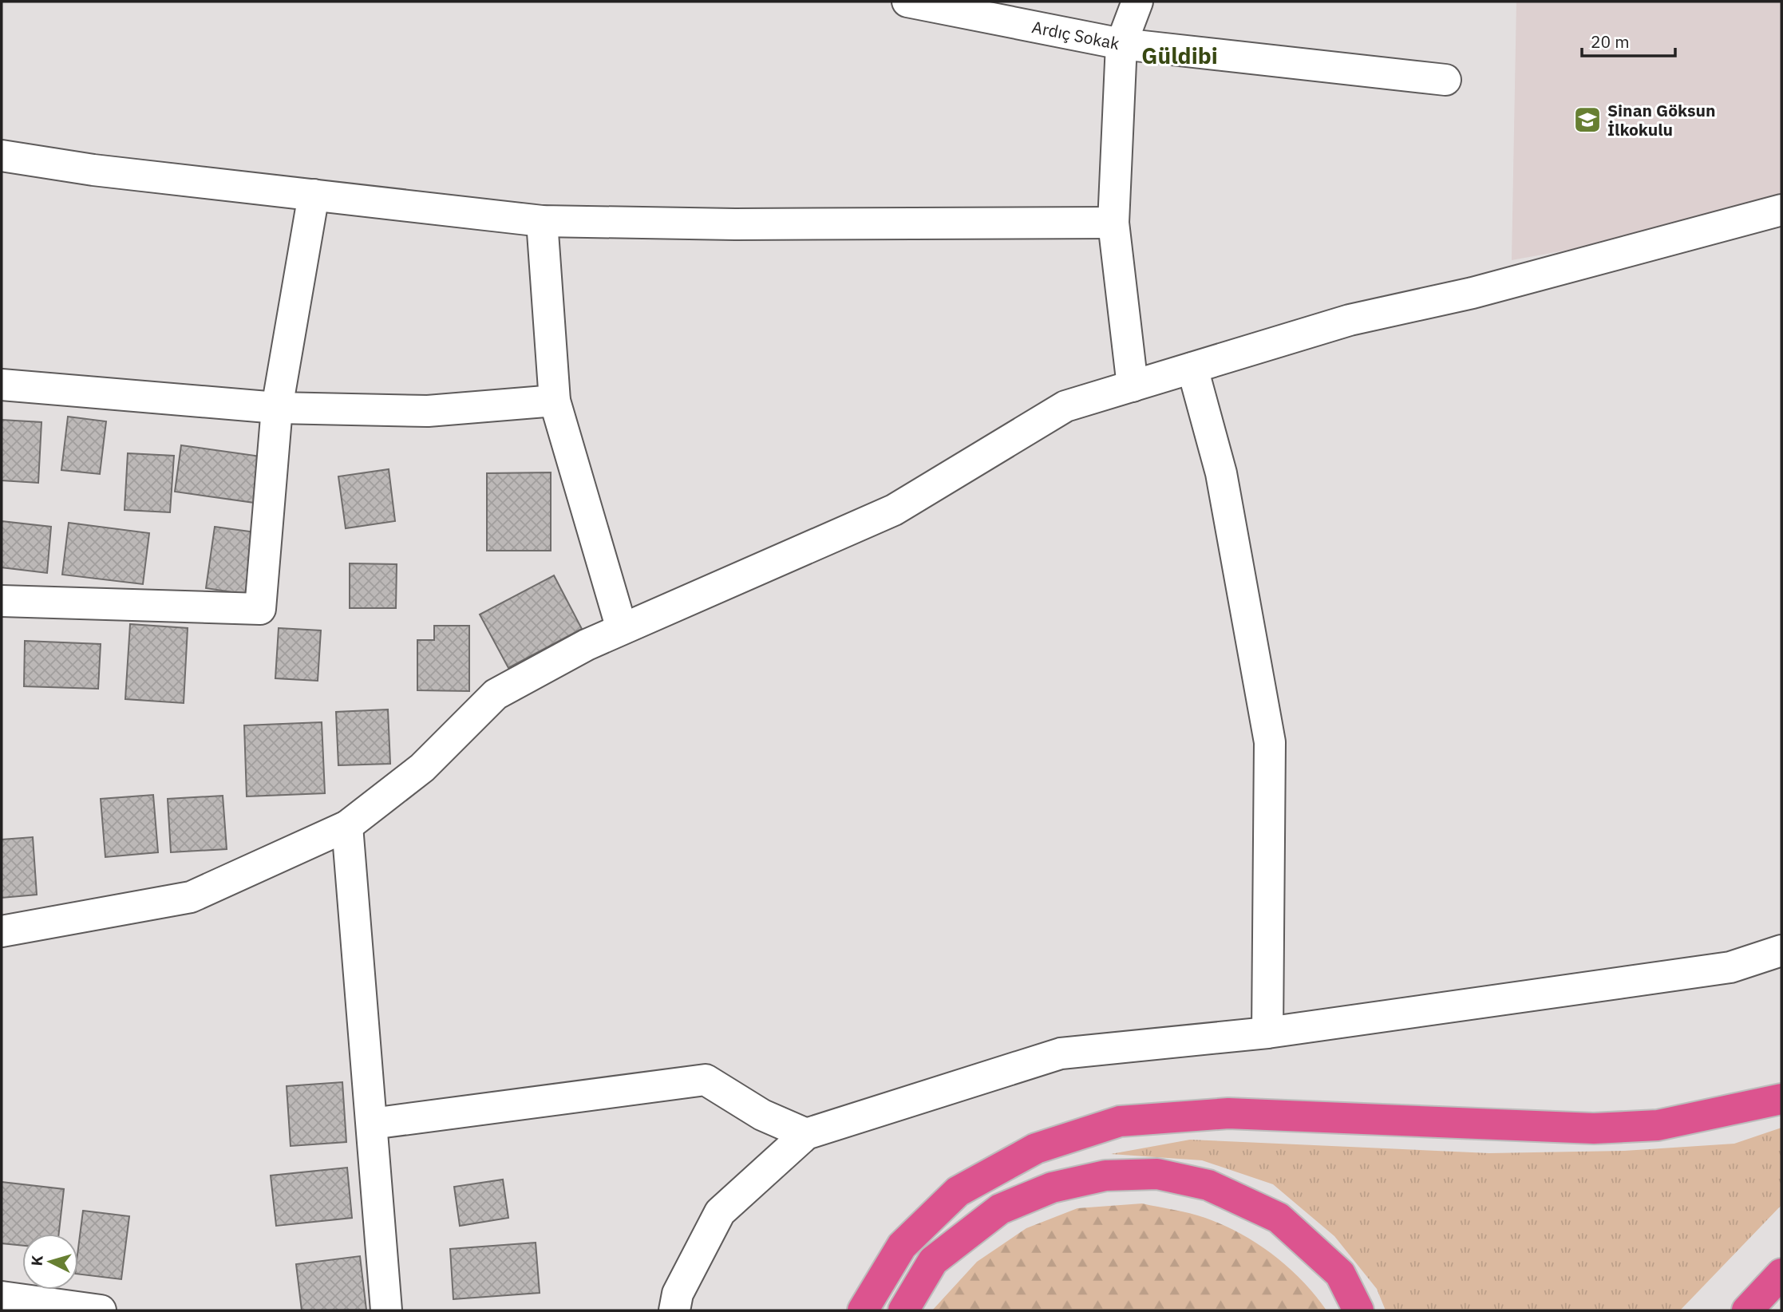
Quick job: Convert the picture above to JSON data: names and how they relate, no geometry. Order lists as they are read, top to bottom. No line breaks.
{"streets":{"street":["Ardıç Sokak"]},"districts":["Güldibi"],"places":{"school or university":["Sinan Göksun İlkokulu"]},"scale_bar":"20 m","north":"left"}
